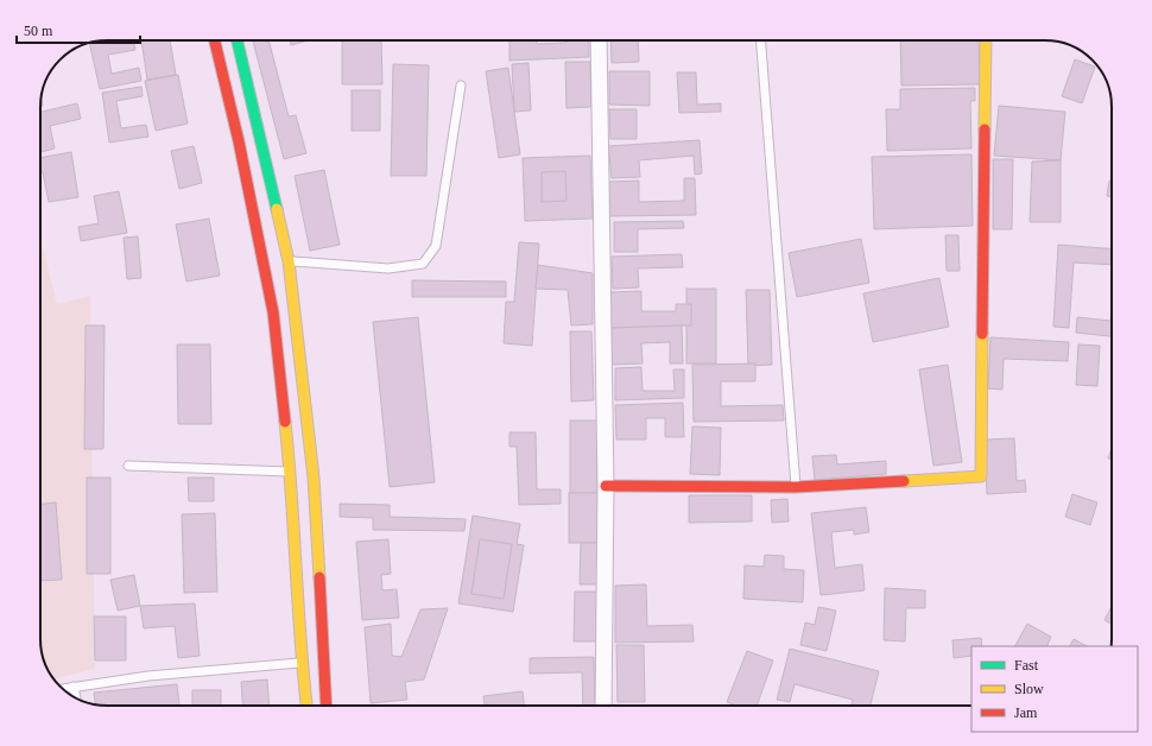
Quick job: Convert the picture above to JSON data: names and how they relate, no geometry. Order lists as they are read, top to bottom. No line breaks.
{"legend":["Fast","Slow","Jam"],"scale_bar":"50 m"}
